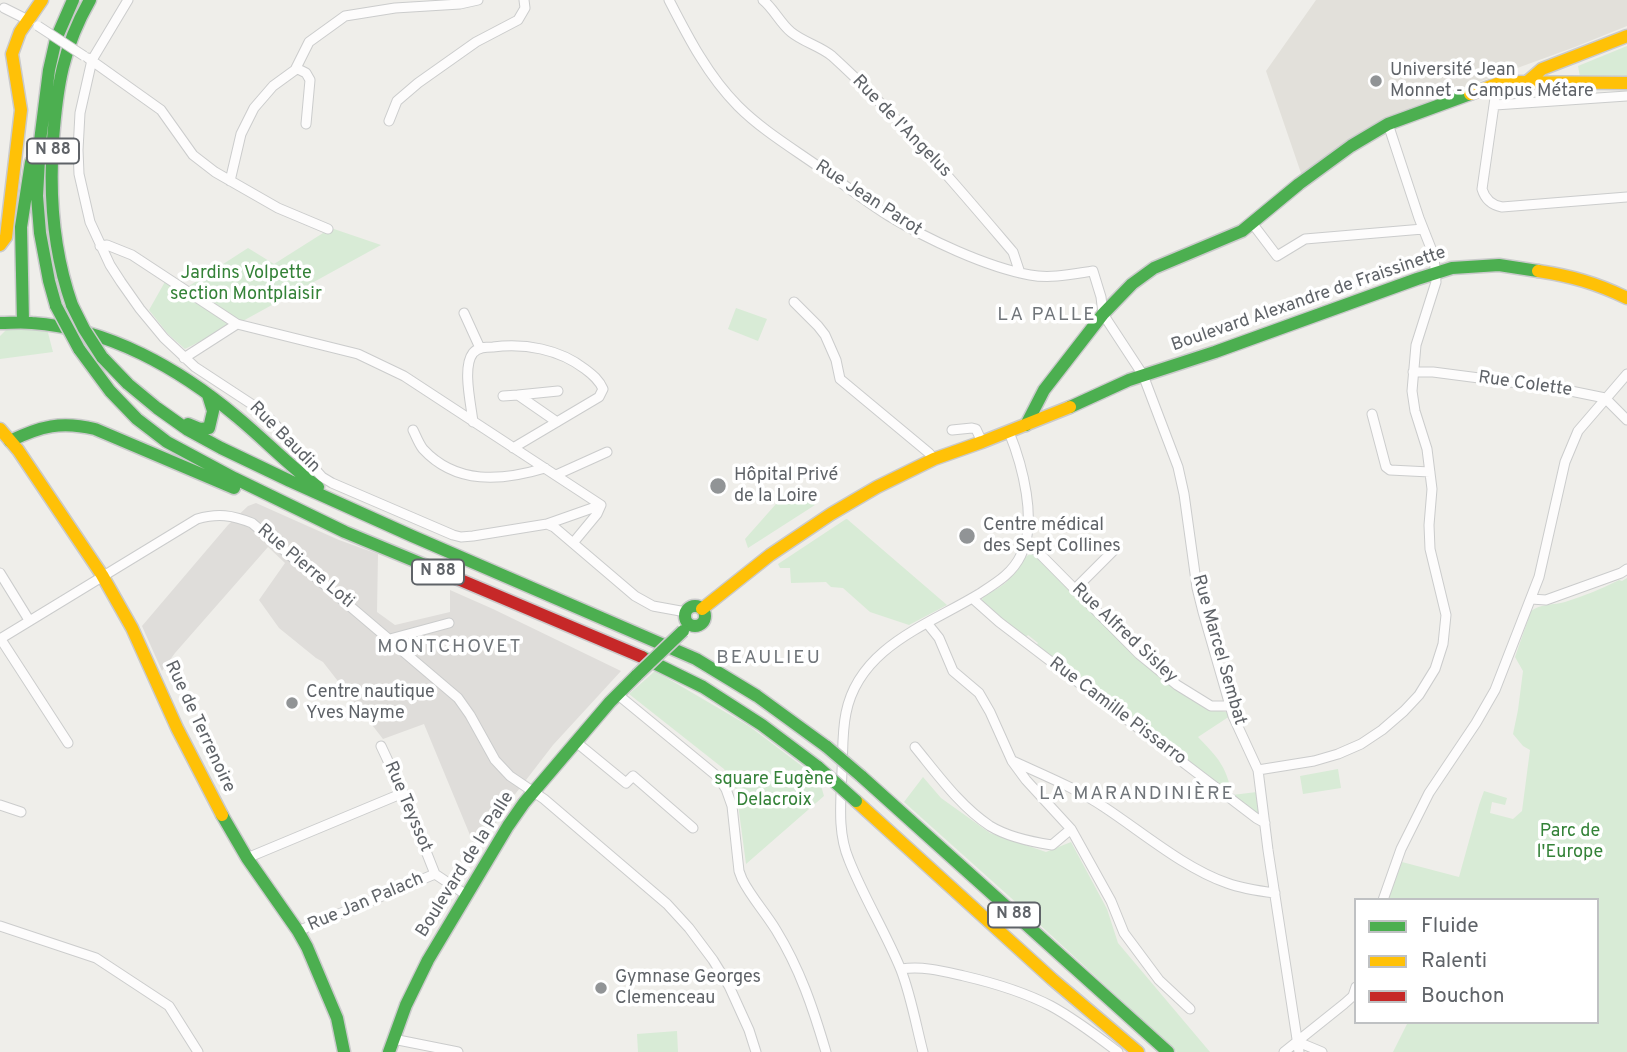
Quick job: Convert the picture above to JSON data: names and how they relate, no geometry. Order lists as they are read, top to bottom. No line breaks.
{"streets":{"main road":["N 88","Boulevard Alexandre de Fraissinette","Rue de Terrenoire","Boulevard de la Palle"],"street":["Rue de l'Angelus","Rue Jean Parot","Rue Colette","Rue Baudin","Rue Pierre Loti","Rue Alfred Sisley","Rue Marcel Sembat","Rue Camille Pissarro","Rue Teyssot","Rue Jan Palach"]},"crossings":[["Rue de l'Angelus","Rue Jean Parot"],["Rue Jean Parot","Rue Marcel Sembat"],["Boulevard Alexandre de Fraissinette","Rue Marcel Sembat"],["Boulevard Alexandre de Fraissinette","Boulevard de la Palle"],["Rue Pierre Loti","Rue de Terrenoire"],["Rue Pierre Loti","Boulevard de la Palle"],["Rue Alfred Sisley","Rue Marcel Sembat"],["Rue Marcel Sembat","Rue Camille Pissarro"],["Rue de Terrenoire","Rue Jan Palach"],["Rue Teyssot","Boulevard de la Palle"],["Rue Teyssot","Rue Jan Palach"]],"districts":["LA PALLE","MONTCHOVET","BEAULIEU","LA MARANDINIÈRE"],"parks":["Jardins Volpette section Montplaisir","square Eugène Delacroix","Parc de l'Europe"],"places":["Université Jean Monnet - Campus Métare","Hôpital Privé de la Loire","Centre médical des Sept Collines","Centre nautique Yves Nayme","Gymnase Georges Clemenceau"],"legend":["Fluide","Ralenti","Bouchon"]}
